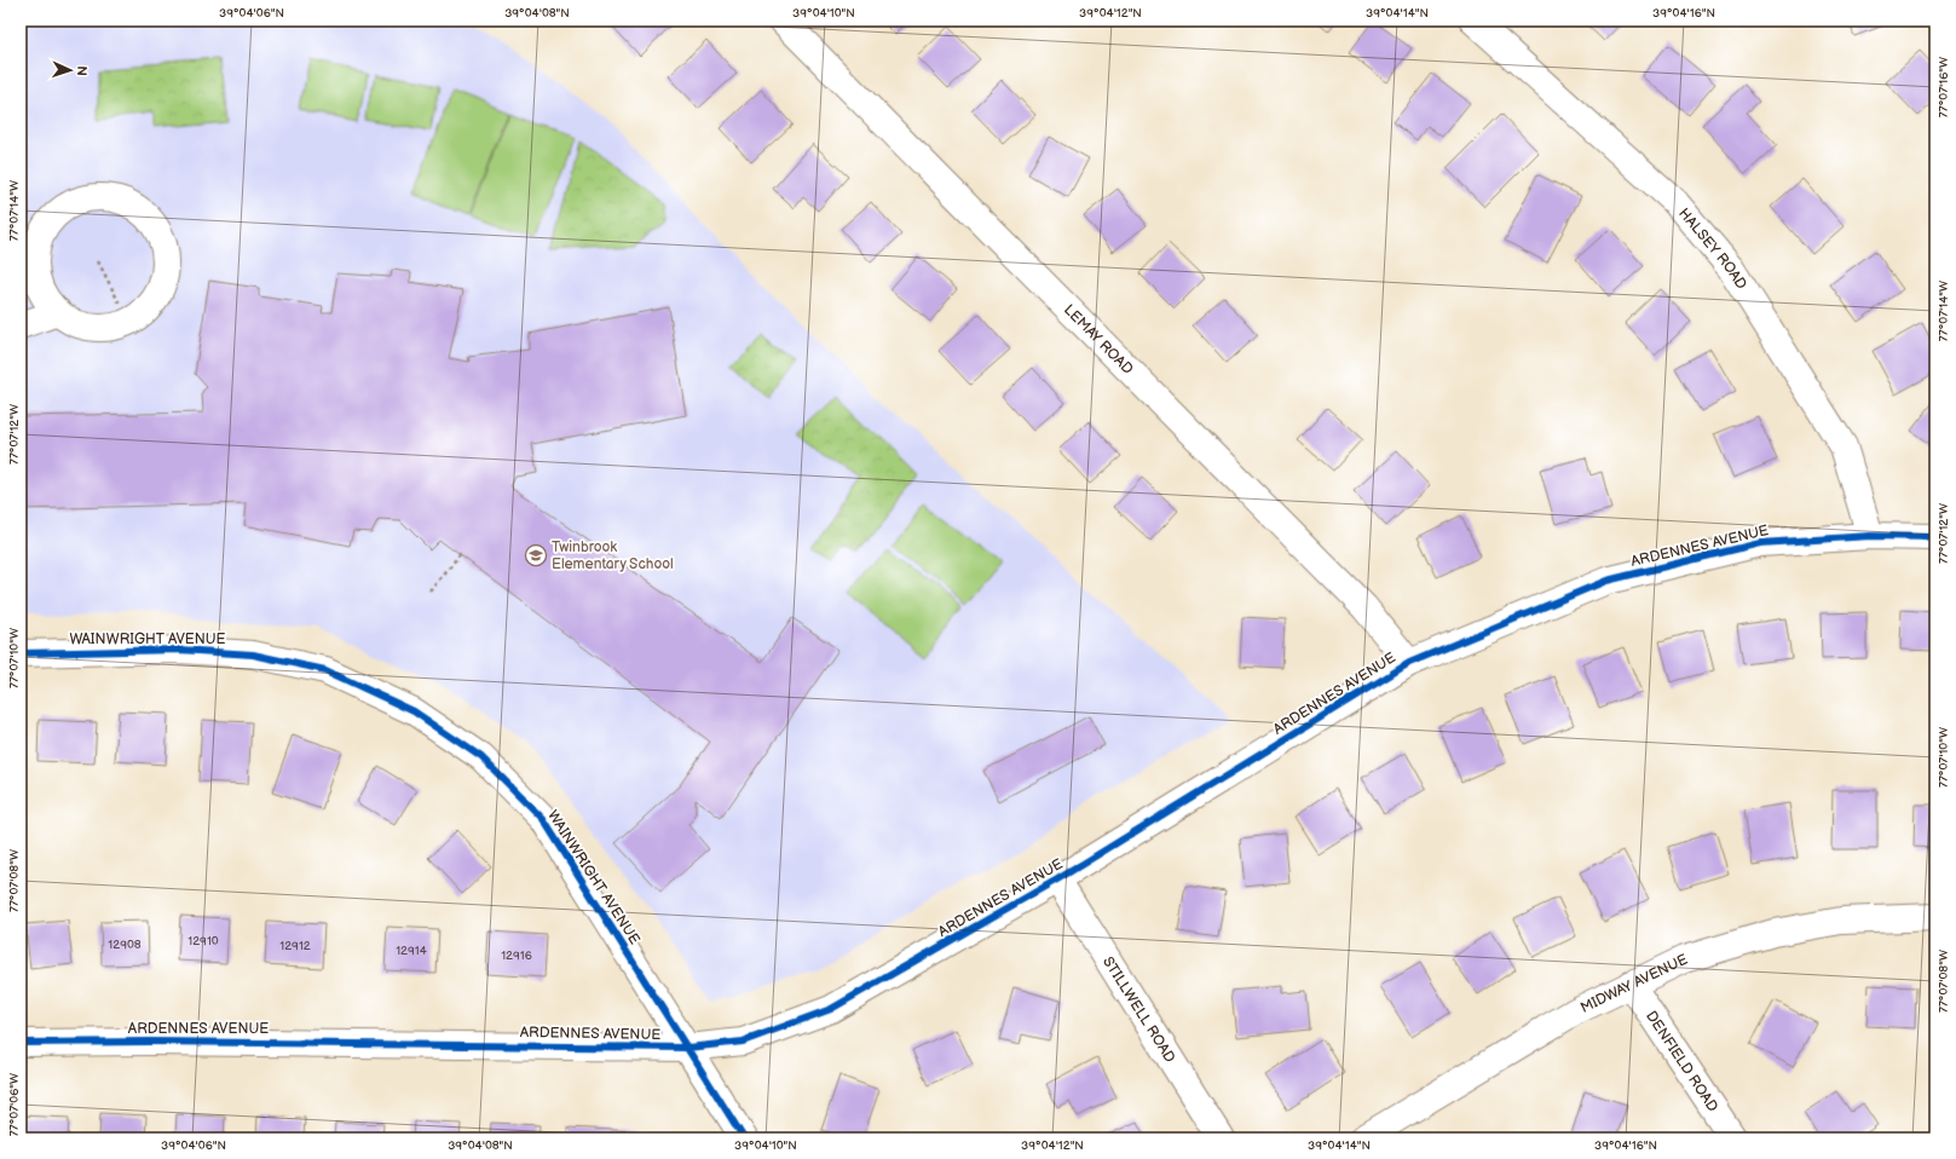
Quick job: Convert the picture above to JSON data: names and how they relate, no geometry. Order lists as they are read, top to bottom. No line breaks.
{"streets":{"street":["HALSEY ROAD","LEMAY ROAD","ARDENNES AVENUE","WAINWRIGHT AVENUE","MIDWAY AVENUE","STILLWELL ROAD","DENFIELD ROAD"]},"crossings":[["HALSEY ROAD","ARDENNES AVENUE"],["LEMAY ROAD","ARDENNES AVENUE"],["ARDENNES AVENUE","WAINWRIGHT AVENUE"],["ARDENNES AVENUE","STILLWELL ROAD"],["MIDWAY AVENUE","DENFIELD ROAD"]],"places":{"school or university":["Twinbrook Elementary School"]},"house_numbers":["12910","12908","12912","12914","12916"],"north":"right","coordinates":["39°04'06\"N","39°04'08\"N","39°04'10\"N","39°04'12\"N","39°04'14\"N","39°04'16\"N","77°07'16\"W","77°07'14\"W","77°07'12\"W","77°07'10\"W","77°07'08\"W","77°07'06\"W"]}
